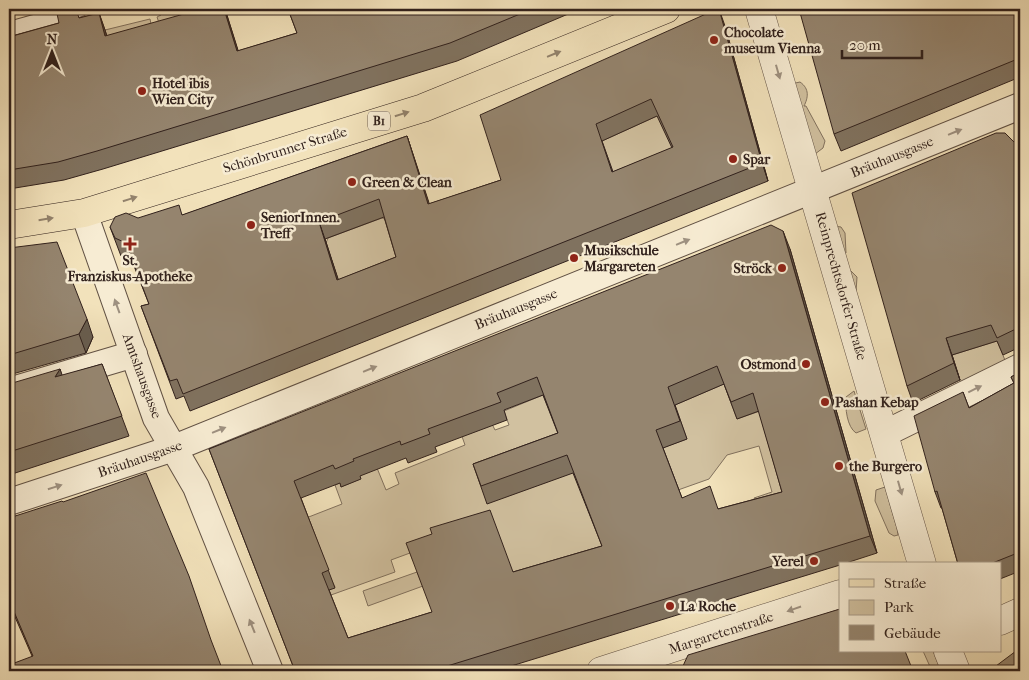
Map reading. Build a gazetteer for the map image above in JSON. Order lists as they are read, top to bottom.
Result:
{
  "streets": {
    "main road": ["B1", "Schönbrunner Straße"],
    "street": [
      "Bräuhausgasse",
      "Reinprechtsdorfer Straße",
      "Amtshausgasse",
      "Margaretenstraße"
    ]
  },
  "crossings": [
    ["Schönbrunner Straße", "Amtshausgasse"],
    ["Bräuhausgasse", "Reinprechtsdorfer Straße"],
    ["Bräuhausgasse", "Amtshausgasse"]
  ],
  "one_way": [
    "Schönbrunner Straße",
    "Bräuhausgasse",
    "Reinprechtsdorfer Straße",
    "Amtshausgasse",
    "Margaretenstraße"
  ],
  "places": {
    "other": [
      "Chocolate museum Vienna",
      "Hotel ibis Wien City",
      "Spar",
      "Green & Clean",
      "SeniorInnen. Treff",
      "Musikschule Margareten",
      "Ströck",
      "Ostmond",
      "Pashan Kebap",
      "the Burgero",
      "Yerel",
      "La Roche"
    ],
    "health": ["St. Franziskus-Apotheke"]
  },
  "legend": ["Straße", "Park", "Gebäude"],
  "scale_bar": "20 m",
  "north": "top"
}
